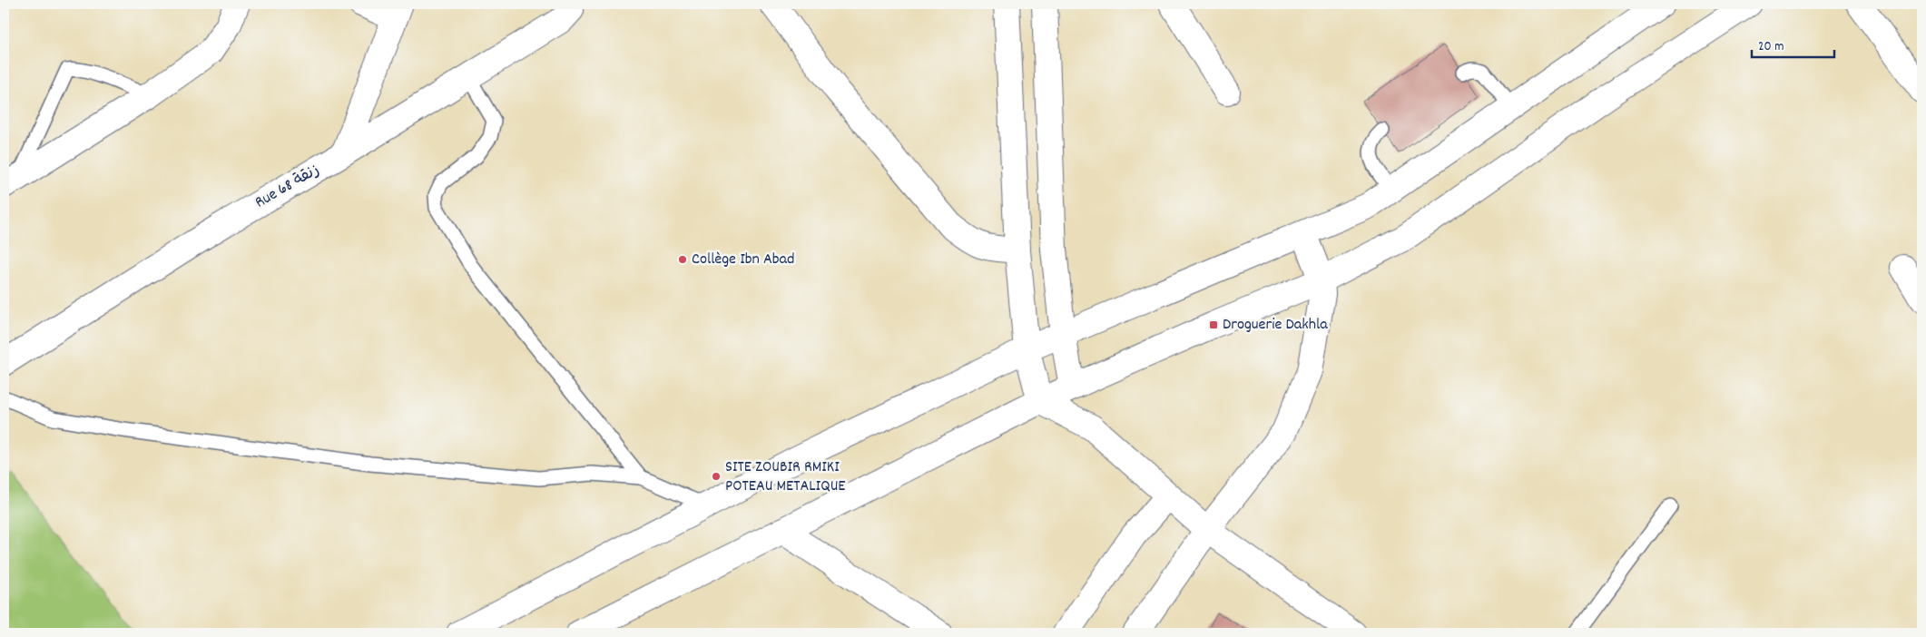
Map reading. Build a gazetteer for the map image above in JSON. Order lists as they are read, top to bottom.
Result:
{
  "streets": {
    "street": ["Rue 68 زنقة"]
  },
  "places": {
    "other": ["Collège Ibn Abad", "SITE ZOUBIR RMIKI POTEAU METALIQUE"],
    "transit": ["Droguerie Dakhla"]
  },
  "scale_bar": "20 m"
}
